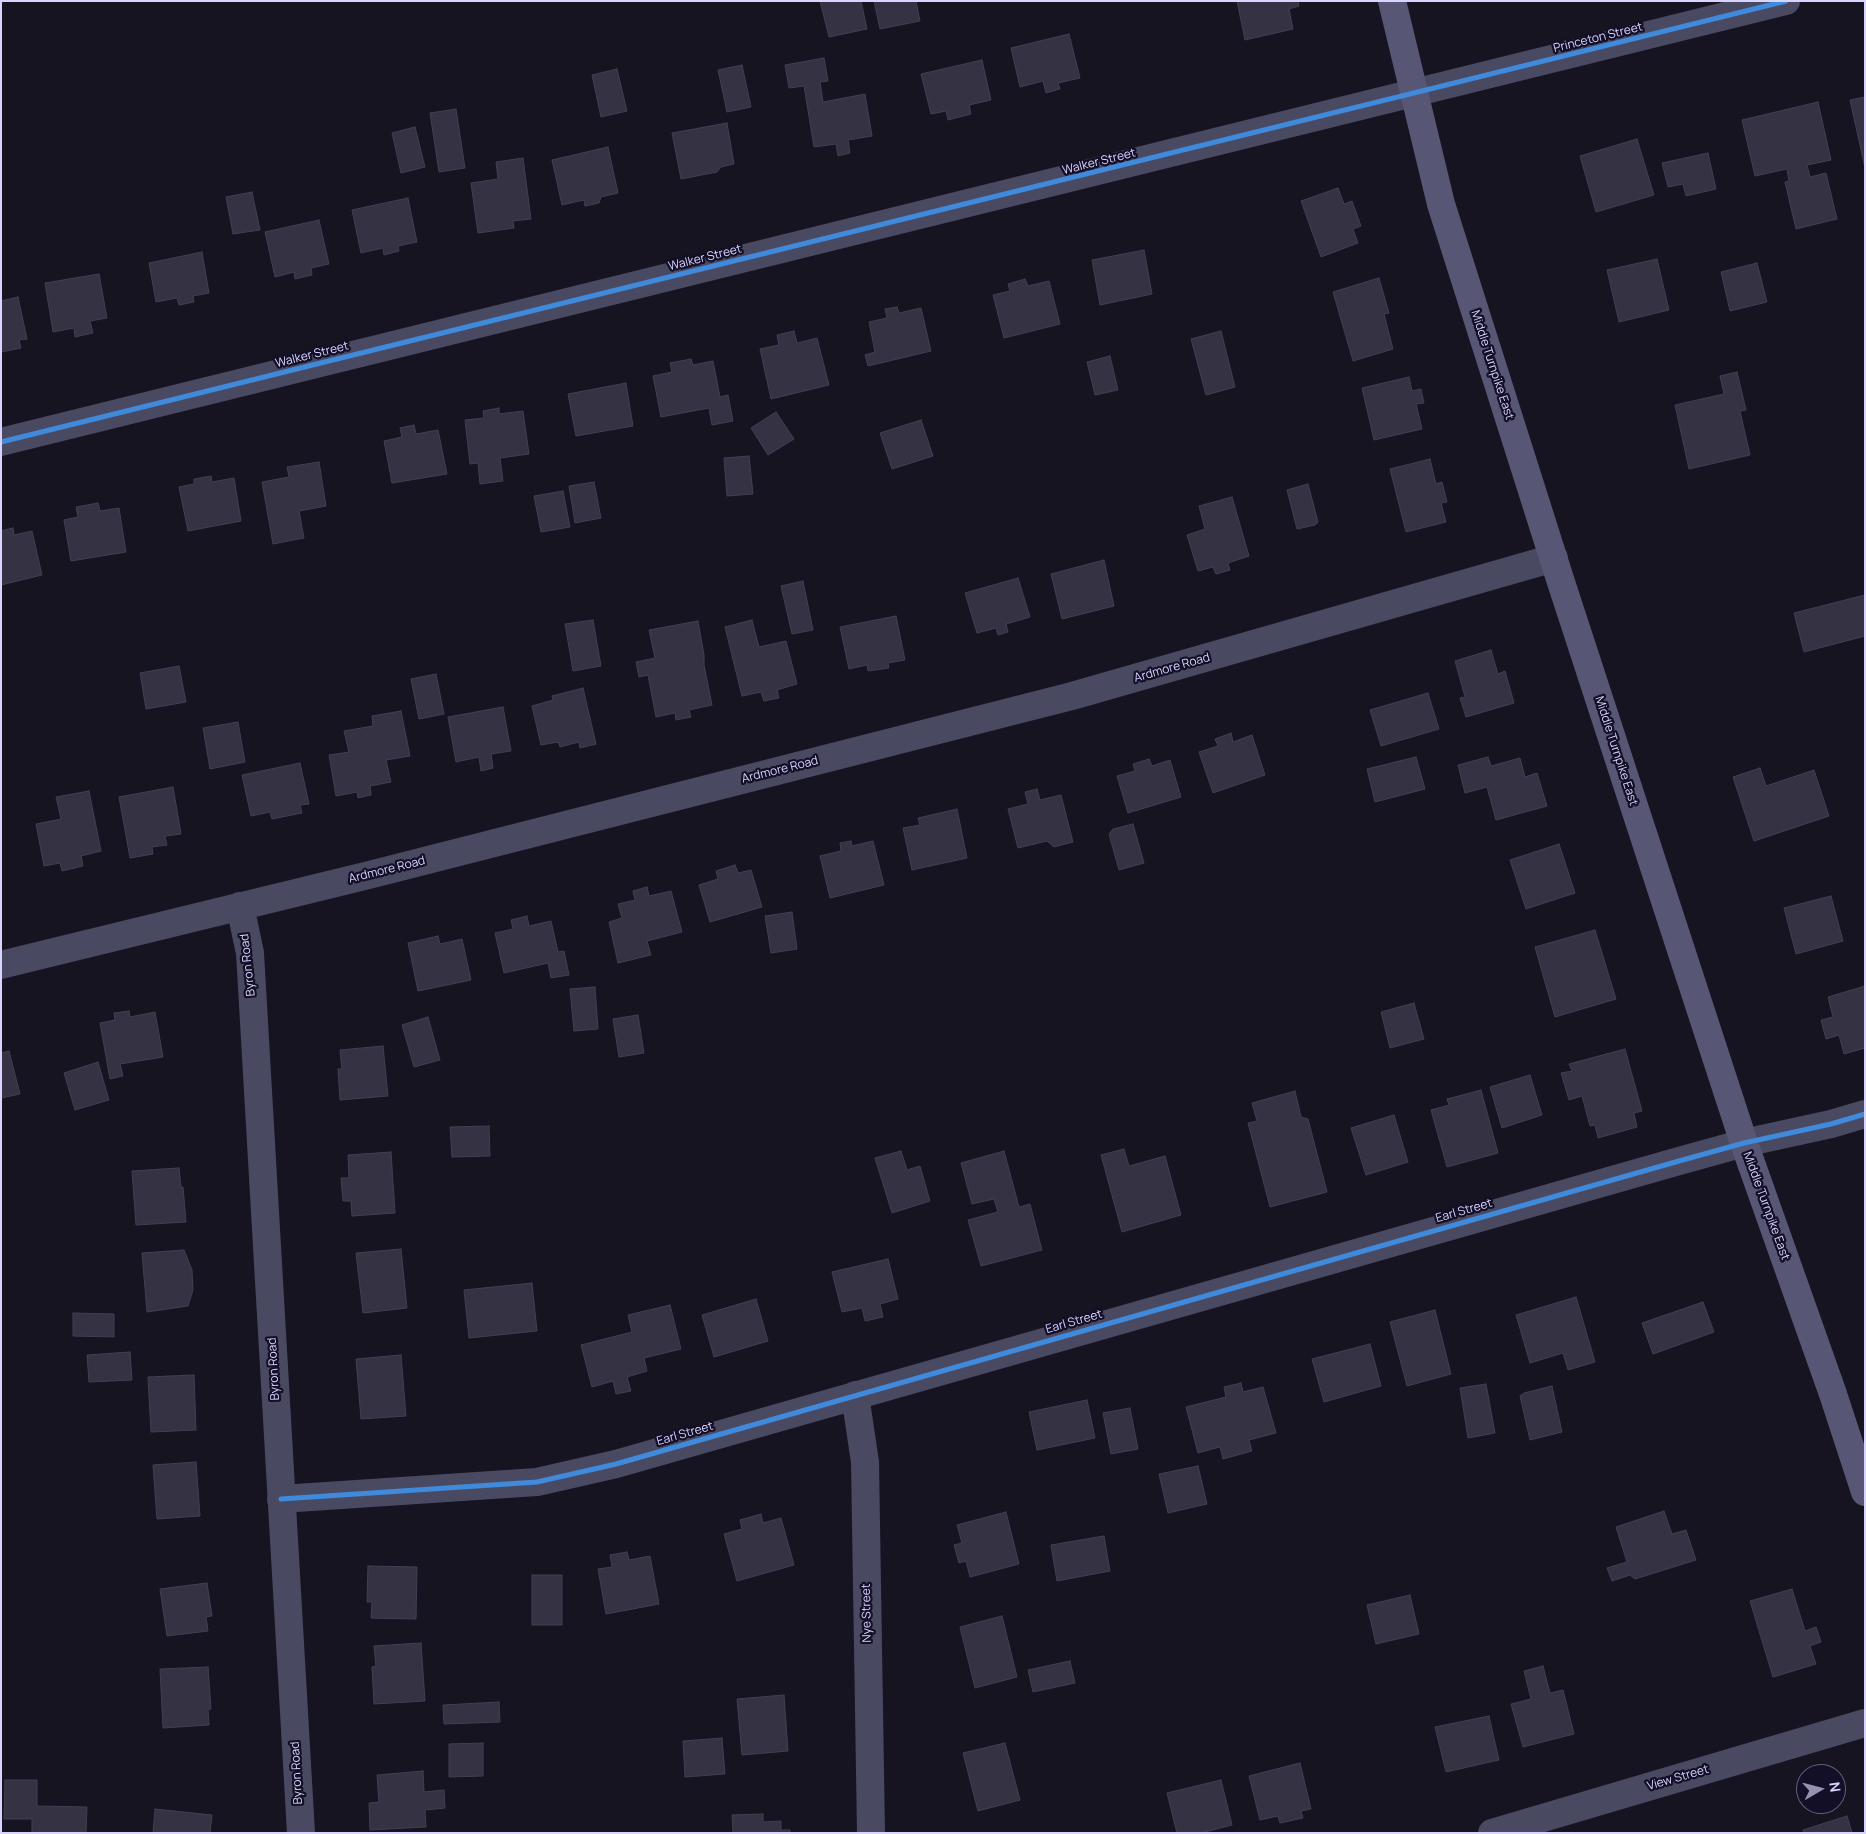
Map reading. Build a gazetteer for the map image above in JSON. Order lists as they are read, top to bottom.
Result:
{
  "streets": {
    "main road": ["Middle Turnpike East"],
    "street": [
      "Princeton Street",
      "Walker Street",
      "Ardmore Road",
      "Byron Road",
      "Earl Street",
      "Nye Street",
      "View Street"
    ]
  },
  "crossings": [
    ["Princeton Street", "Walker Street"],
    ["Princeton Street", "Middle Turnpike East"],
    ["Walker Street", "Middle Turnpike East"],
    ["Middle Turnpike East", "Ardmore Road"],
    ["Middle Turnpike East", "Earl Street"],
    ["Ardmore Road", "Byron Road"],
    ["Byron Road", "Earl Street"],
    ["Earl Street", "Nye Street"]
  ],
  "north": "right"
}
